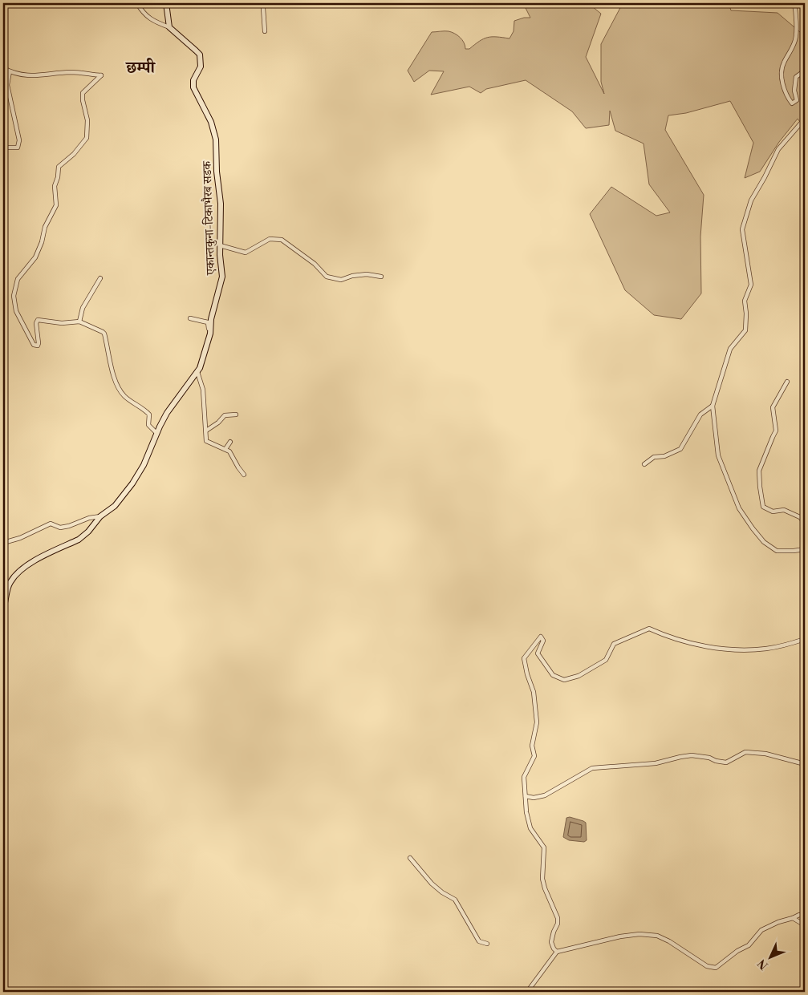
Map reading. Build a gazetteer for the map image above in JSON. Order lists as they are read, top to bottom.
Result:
{
  "streets": {
    "main road": ["एकान्तकुना-टिकाभैरब सडक"]
  },
  "districts": ["छम्पी"],
  "north": "bottom left"
}
